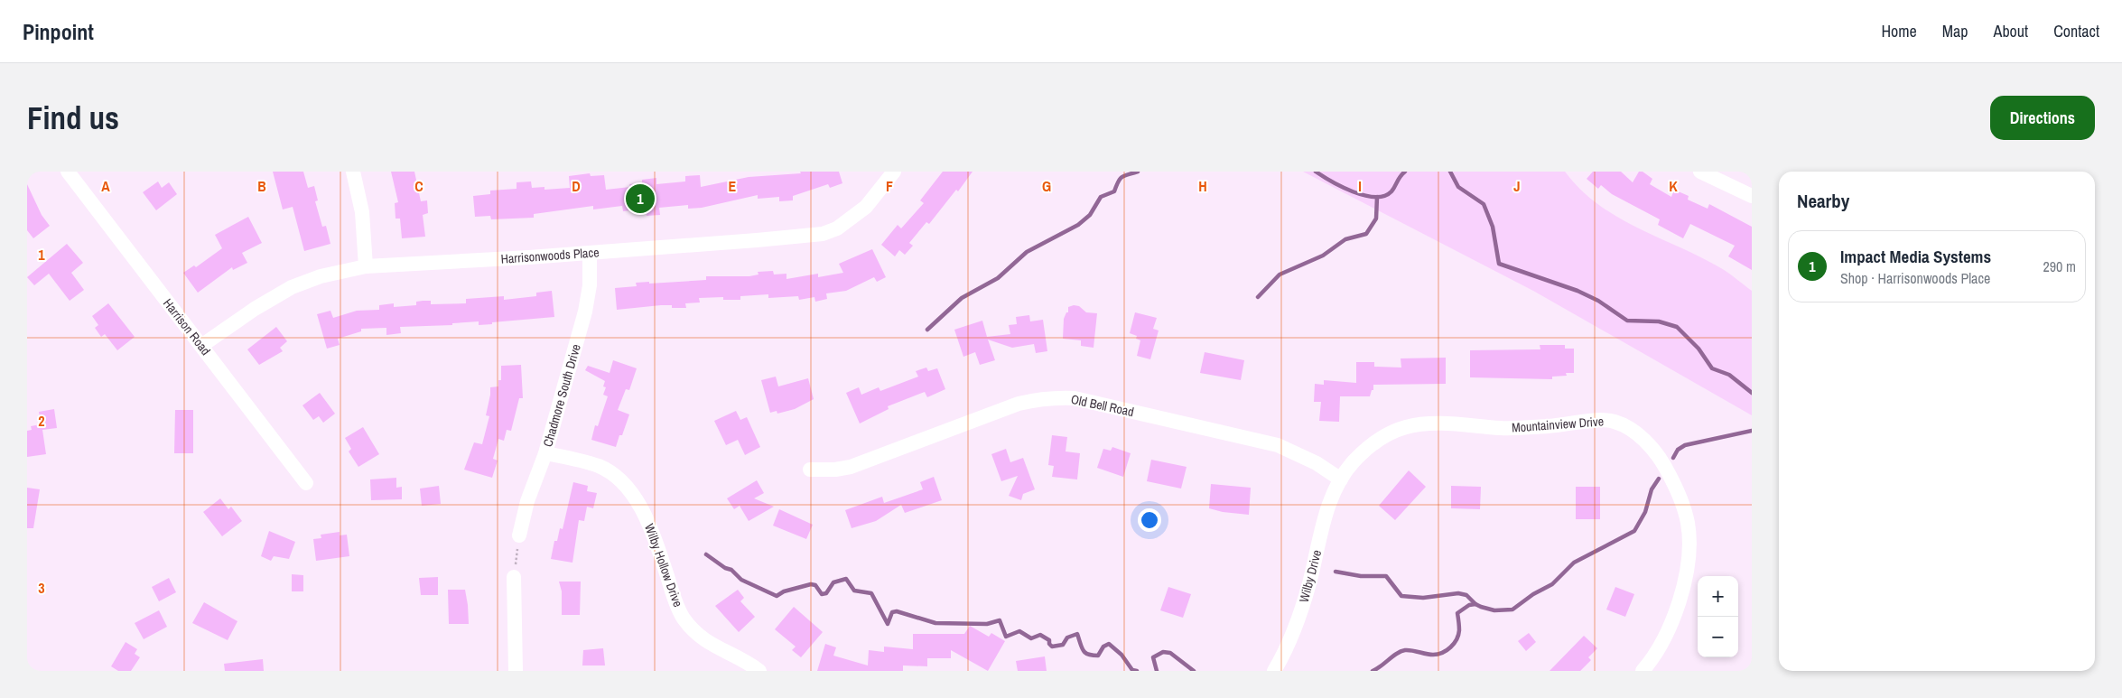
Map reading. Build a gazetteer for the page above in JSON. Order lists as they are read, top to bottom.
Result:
{
  "streets": {
    "street": [
      "Harrisonwoods Place",
      "Harrison Road",
      "Chadmore South Drive",
      "Old Bell Road",
      "Mountainview Drive",
      "Wilby Hollow Drive",
      "Wilby Drive"
    ]
  },
  "crossings": [
    ["Harrisonwoods Place", "Harrison Road"],
    ["Harrisonwoods Place", "Chadmore South Drive"],
    ["Chadmore South Drive", "Wilby Hollow Drive"],
    ["Old Bell Road", "Mountainview Drive"],
    ["Old Bell Road", "Wilby Drive"],
    ["Mountainview Drive", "Wilby Drive"]
  ],
  "page": {
    "header": "Pinpoint",
    "nav": [
      "Home",
      "Map",
      "About",
      "Contact"
    ],
    "buttons": "Directions",
    "title": "Find us",
    "heading": "Nearby",
    "pins": "1",
    "list": [
      {
        "mark": "1",
        "name": "Impact Media Systems",
        "note": "Shop · Harrisonwoods Place",
        "value": "290 m"
      }
    ],
    "map_buttons": ["+", "−"]
  },
  "grid": {
    "columns": [
      "A",
      "B",
      "C",
      "D",
      "E",
      "F",
      "G",
      "H",
      "I",
      "J",
      "K"
    ],
    "rows": ["1", "2", "3"]
  }
}
